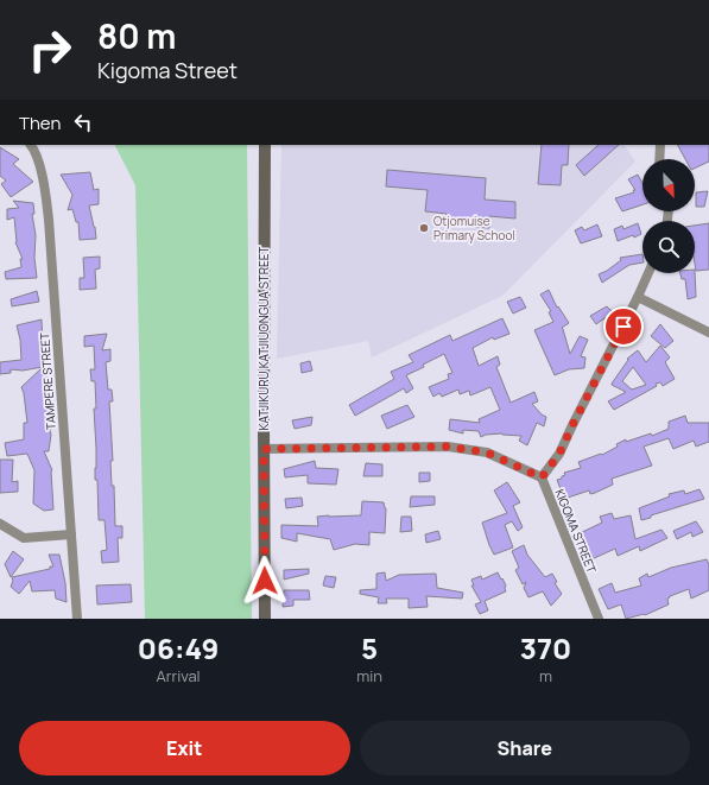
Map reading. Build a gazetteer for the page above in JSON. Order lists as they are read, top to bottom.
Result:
{
  "streets": {
    "street": ["KATJIKURU KATJIUONGUA STREET", "TAMPERE STREET", "KIGOMA STREET"]
  },
  "places": ["Otjomuise Primary School"],
  "north": "bottom right",
  "page": {
    "turn": ["80 m", "Kigoma Street"],
    "then": "Then",
    "eta": [
      "06:49",
      "Arrival",
      "5",
      "min",
      "370",
      "m"
    ],
    "buttons": ["Exit", "Share"]
  }
}
